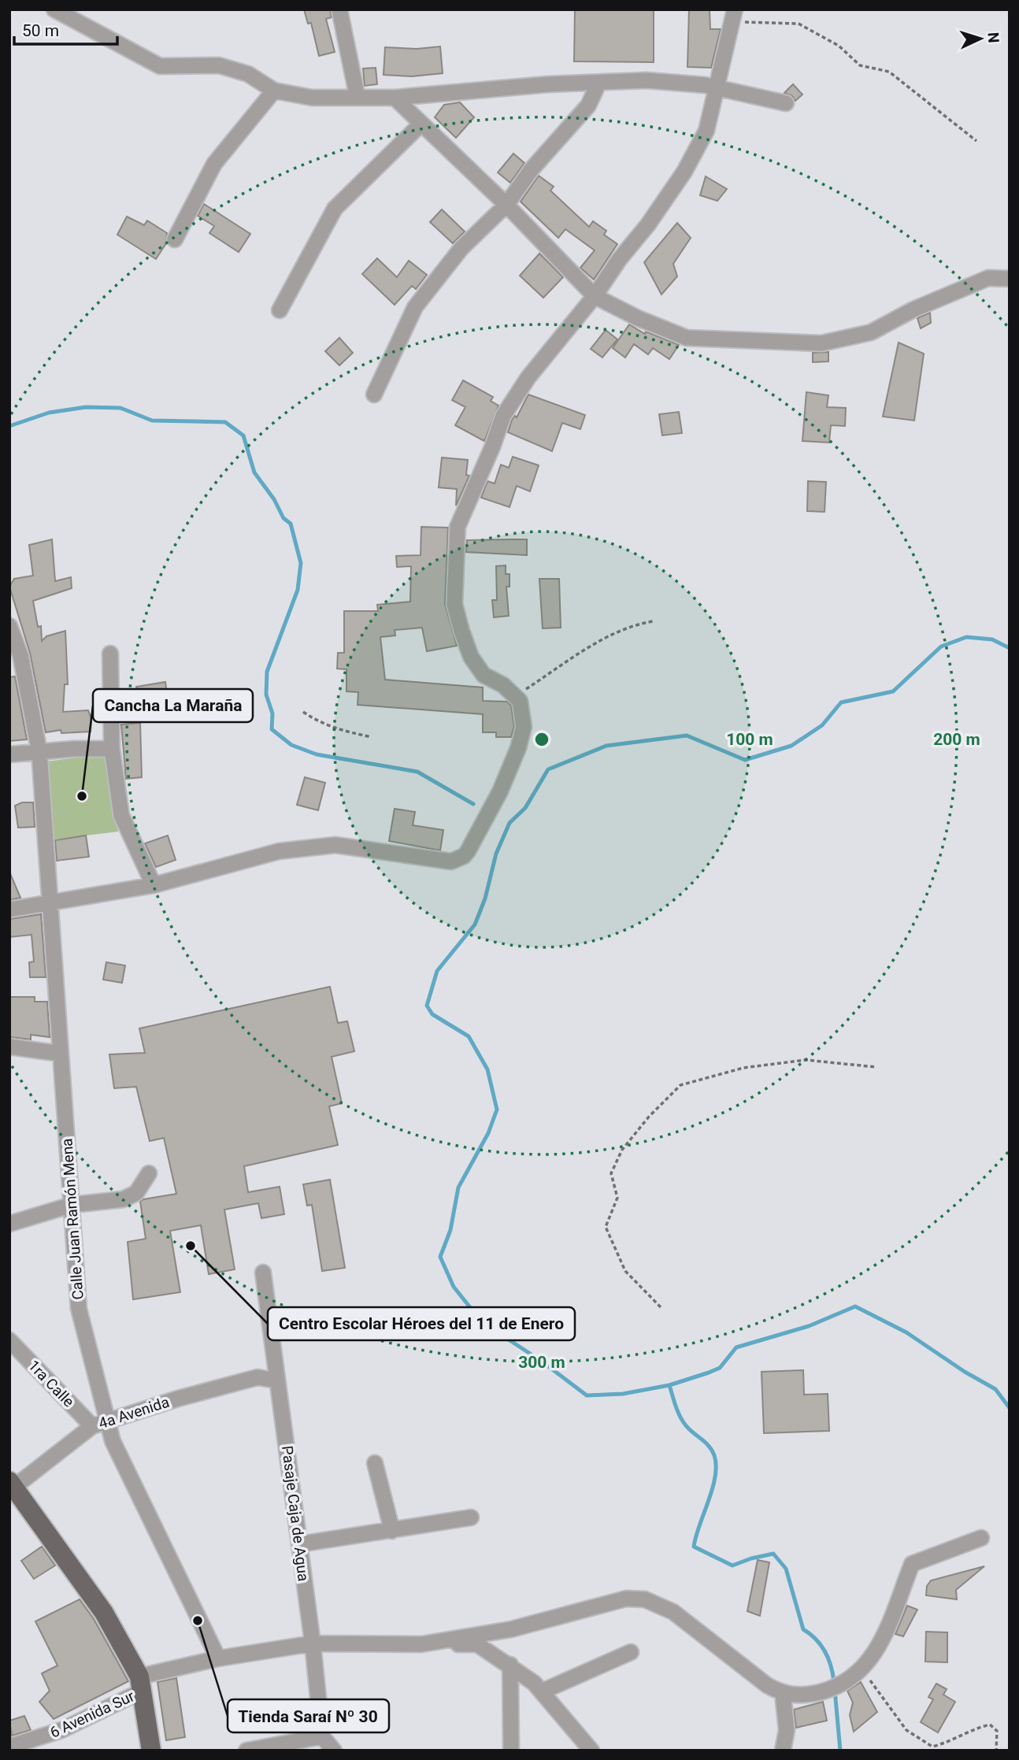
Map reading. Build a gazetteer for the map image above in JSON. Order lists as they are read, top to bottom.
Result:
{
  "streets": {
    "street": [
      "Calle Juan Ramón Mena",
      "1ra Calle",
      "4a Avenida",
      "Pasaje Caja de Agua",
      "6 Avenida Sur"
    ]
  },
  "crossings": [
    ["Calle Juan Ramón Mena", "4a Avenida"],
    ["Calle Juan Ramón Mena", "6 Avenida Sur"],
    ["1ra Calle", "4a Avenida"],
    ["4a Avenida", "Pasaje Caja de Agua"],
    ["Pasaje Caja de Agua", "6 Avenida Sur"]
  ],
  "places": ["Cancha La Maraña", "Centro Escolar Héroes del 11 de Enero", "Tienda Saraí Nº 30"],
  "scale_bar": "50 m",
  "north": "right",
  "rings": ["100 m", "200 m", "300 m"]
}
